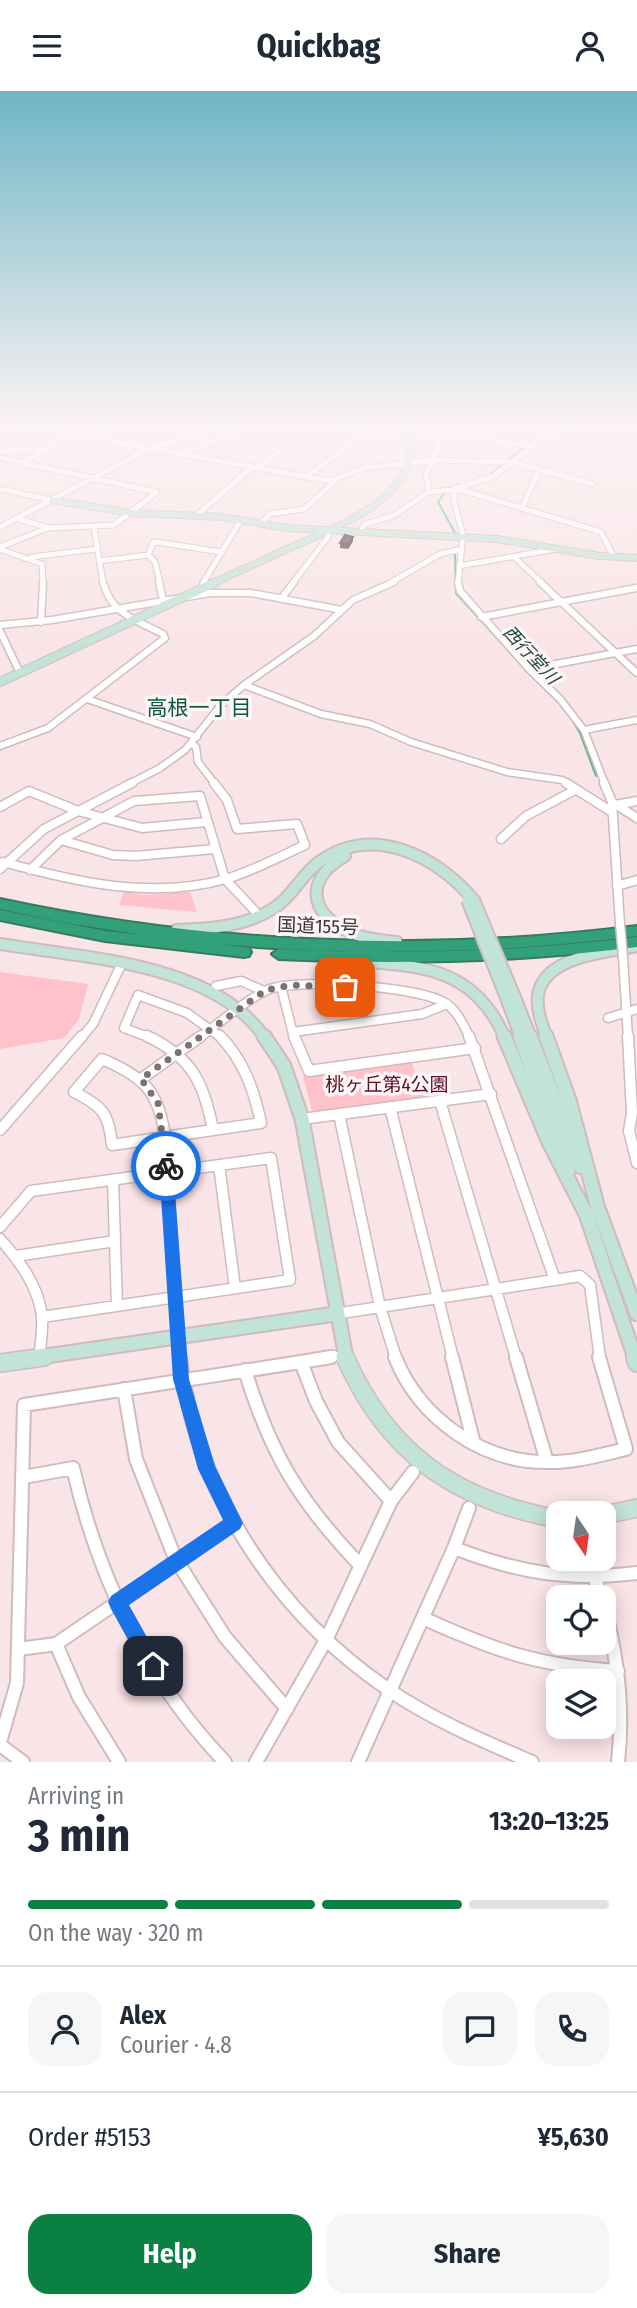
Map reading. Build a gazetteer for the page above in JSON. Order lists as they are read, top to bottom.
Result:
{
  "streets": {
    "highway": ["国道155号"]
  },
  "districts": ["高根一丁目"],
  "water": ["西行堂川"],
  "parks": ["桃ヶ丘第4公園"],
  "north": "bottom",
  "page": {
    "header": "Quickbag",
    "heading": ["3 min", "Arriving in", "13:20–13:25"],
    "panel": [
      "Alex",
      "Courier · 4.8",
      "Order #5153",
      "¥5,630"
    ],
    "bar": "On the way · 320 m",
    "buttons": ["Help", "Share"]
  }
}
